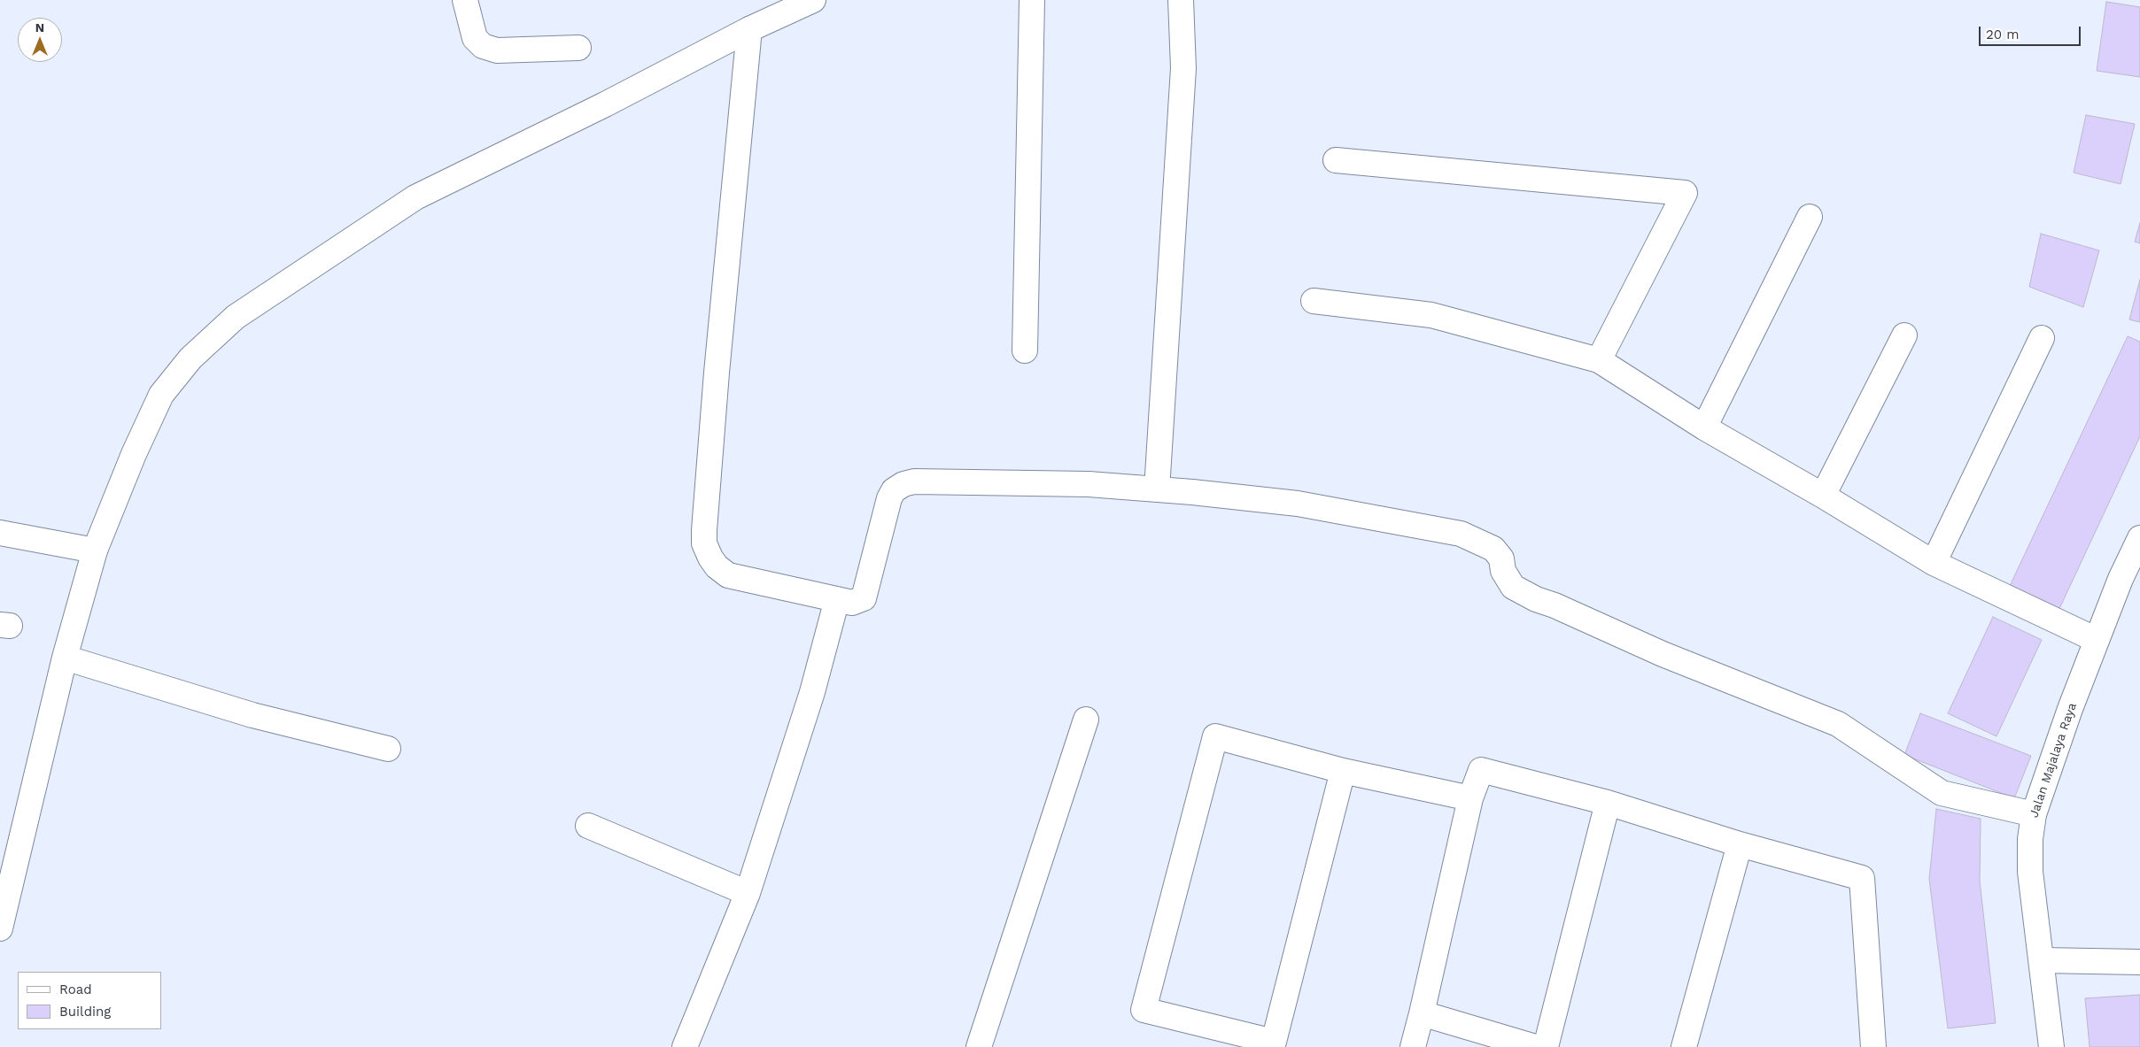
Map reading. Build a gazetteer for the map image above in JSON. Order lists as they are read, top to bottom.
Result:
{
  "streets": {
    "street": ["Jalan Majalaya Raya"]
  },
  "legend": ["Road", "Building"],
  "scale_bar": "20 m",
  "north": "top"
}
